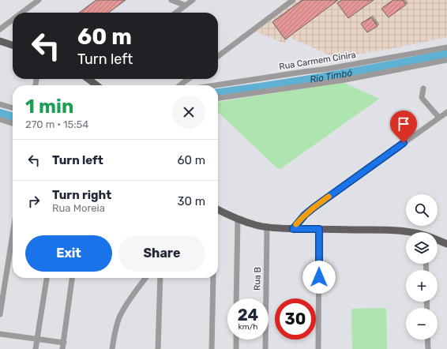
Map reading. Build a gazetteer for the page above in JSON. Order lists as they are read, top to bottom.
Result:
{
  "streets": {
    "street": ["Rua Carmem Cinira", "Rua B"]
  },
  "water": ["Rio Timbó"],
  "page": {
    "turn": ["60 m", "Turn left"],
    "heading": ["1 min", "270 m · 15:54"],
    "list": [
      {
        "name": "Turn left",
        "value": "60 m"
      },
      {
        "name": "Turn right",
        "note": "Rua Moreia",
        "value": "30 m"
      }
    ],
    "map_buttons": ["+", "−"],
    "buttons": ["Exit", "Share"],
    "speed": "24 km/h",
    "limit": "30"
  }
}
